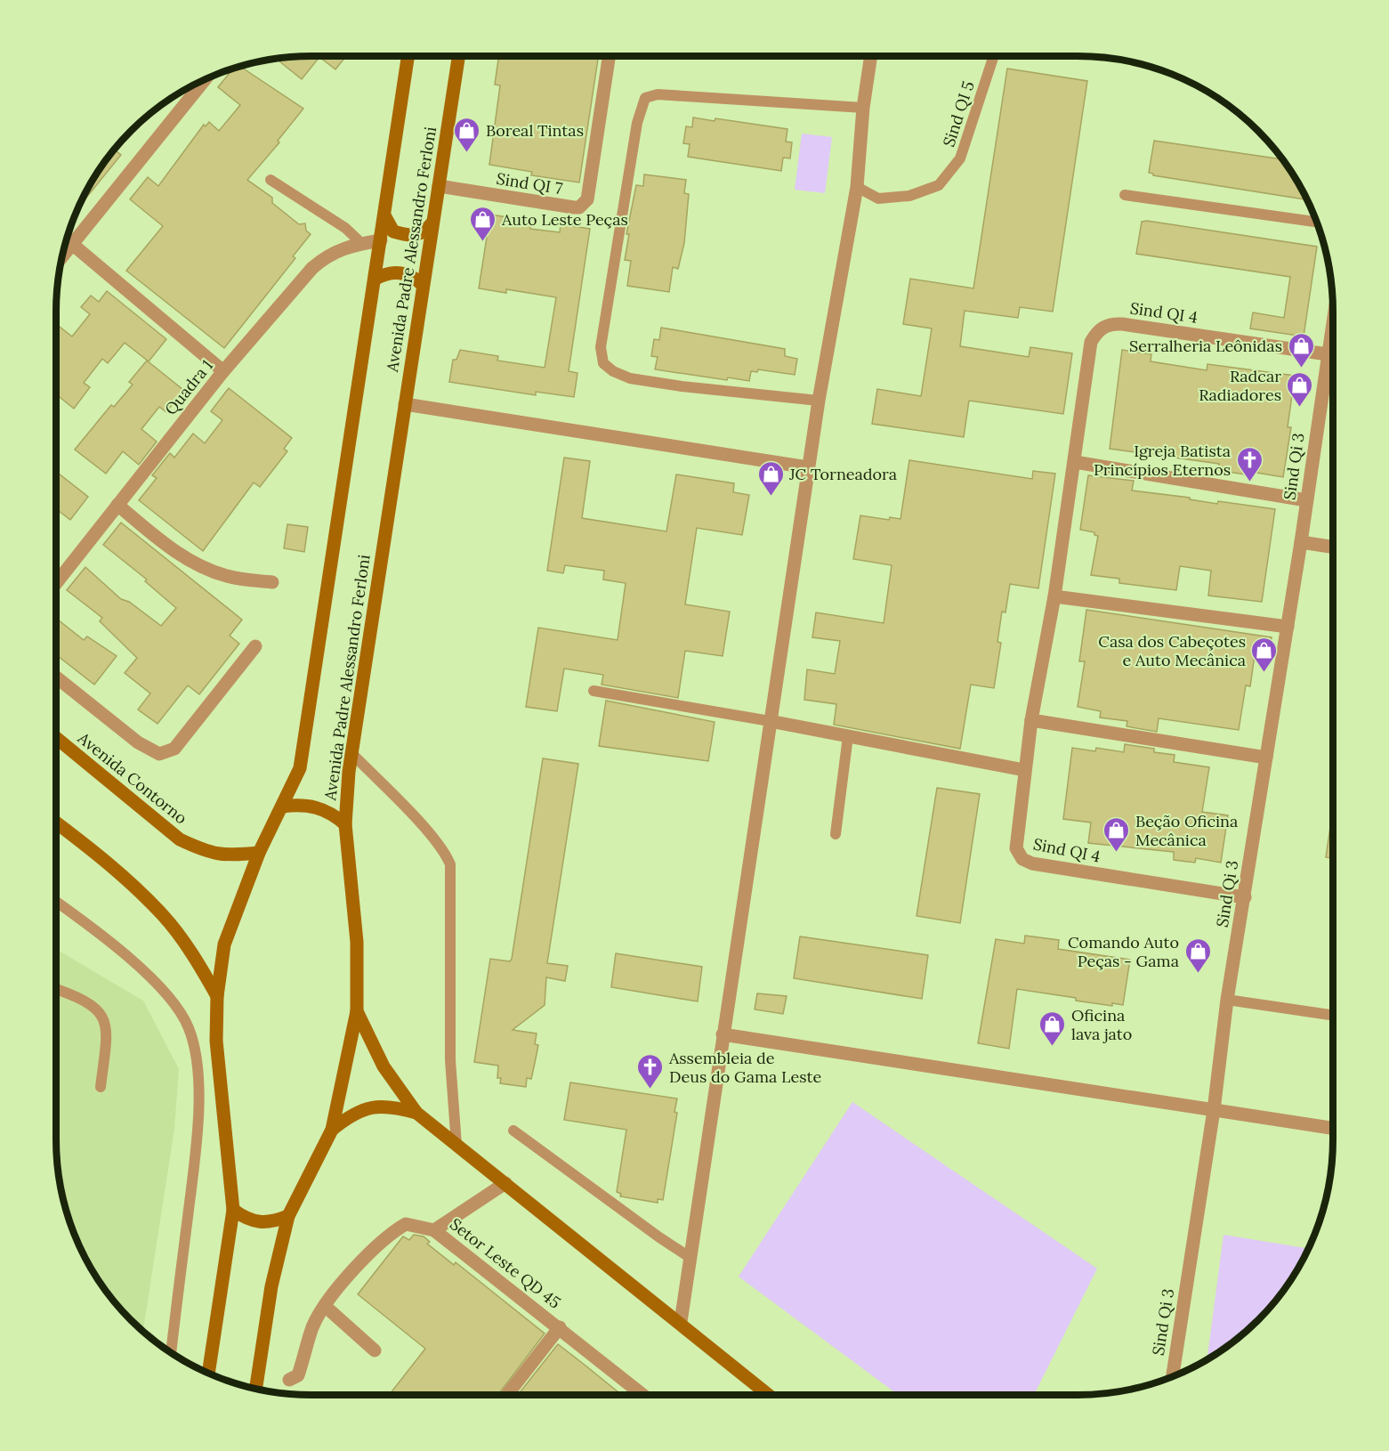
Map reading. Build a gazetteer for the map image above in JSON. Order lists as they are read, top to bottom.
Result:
{
  "streets": {
    "main road": ["Avenida Padre Alessandro Ferloni", "Avenida Contorno"],
    "street": [
      "Sind QI 7",
      "Sind QI 4",
      "Quadra 1",
      "Sind Qi 3",
      "Setor Leste QD 45"
    ],
    "lane": ["Sind QI 5"]
  },
  "crossings": [
    ["Sind QI 7", "Avenida Padre Alessandro Ferloni"],
    ["Avenida Padre Alessandro Ferloni", "Quadra 1"],
    ["Avenida Padre Alessandro Ferloni", "Avenida Contorno"],
    ["Sind QI 4", "Sind Qi 3"]
  ],
  "places": {
    "shop": [
      "Boreal Tintas",
      "Auto Leste Peças",
      "Serralheria Leônidas",
      "Radcar Radiadores",
      "JC Torneadora",
      "Casa dos Cabeçotes e Auto Mecânica",
      "Beção Oficina Mecânica",
      "Comando Auto Peças - Gama",
      "Oficina lava jato"
    ],
    "church": ["Igreja Batista Princípios Eternos", "Assembleia de Deus do Gama Leste"]
  }
}
